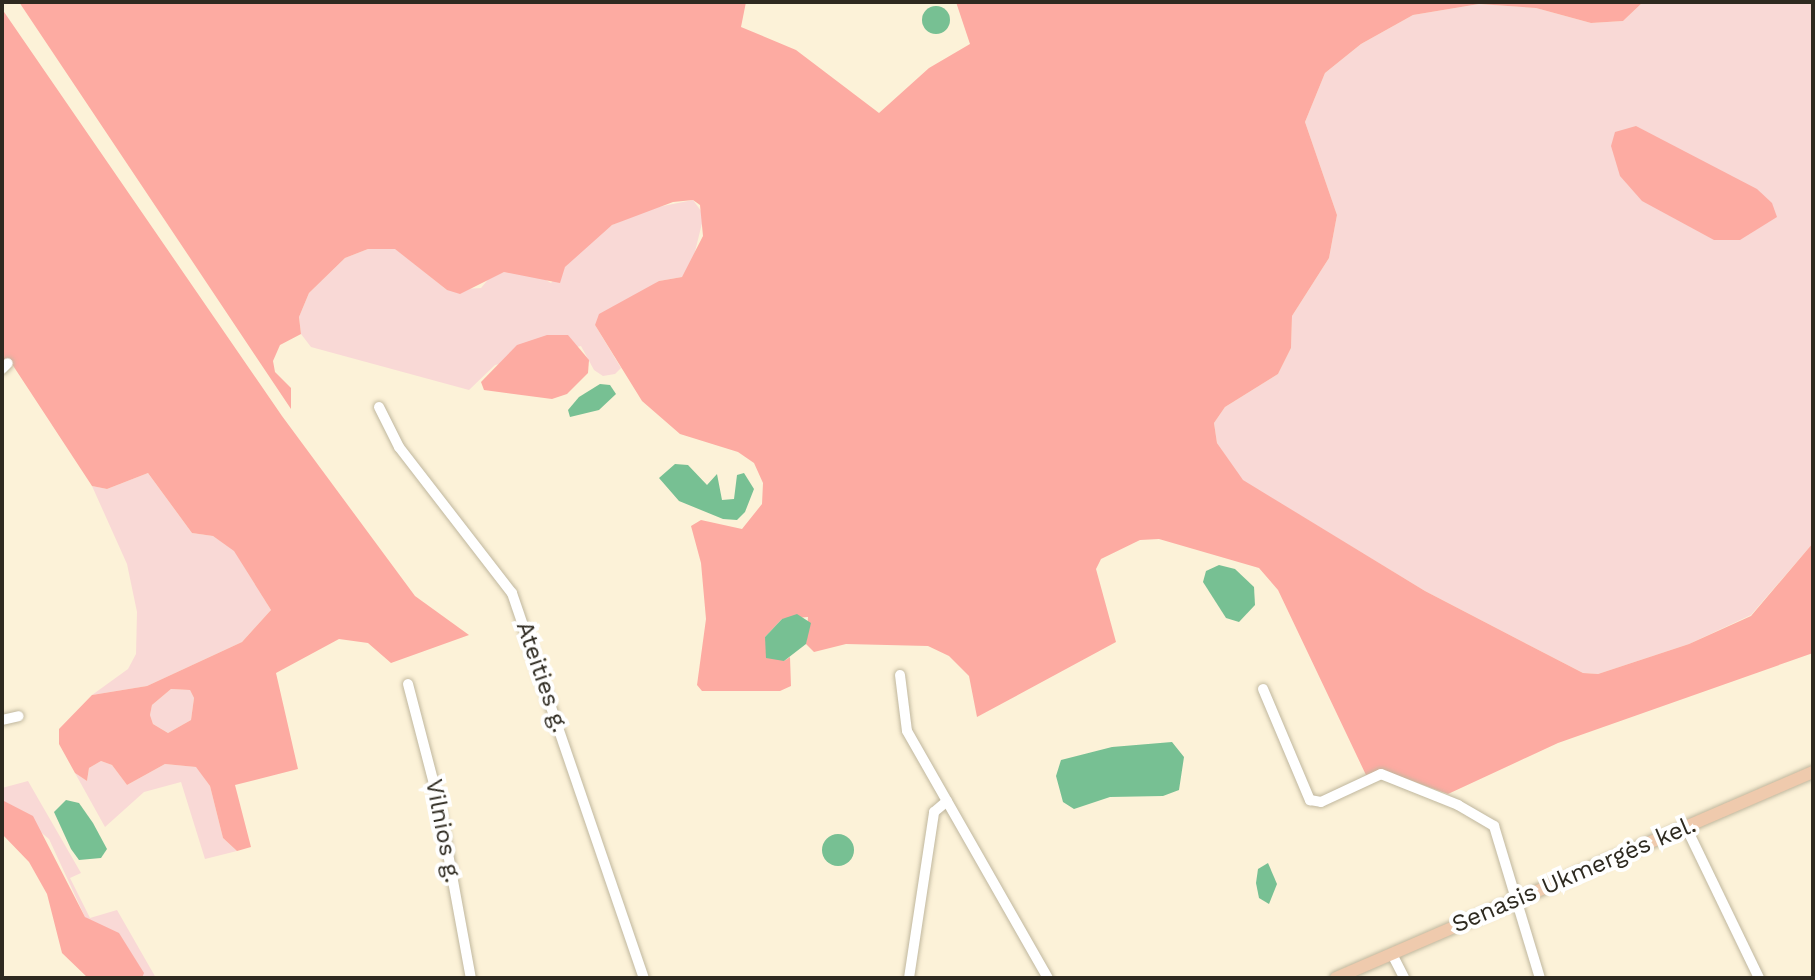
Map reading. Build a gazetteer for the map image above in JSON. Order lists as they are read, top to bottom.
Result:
{
  "streets": {
    "main road": ["Senasis Ukmergės kel."],
    "street": ["Ateities g.", "Vilnios g."]
  }
}
